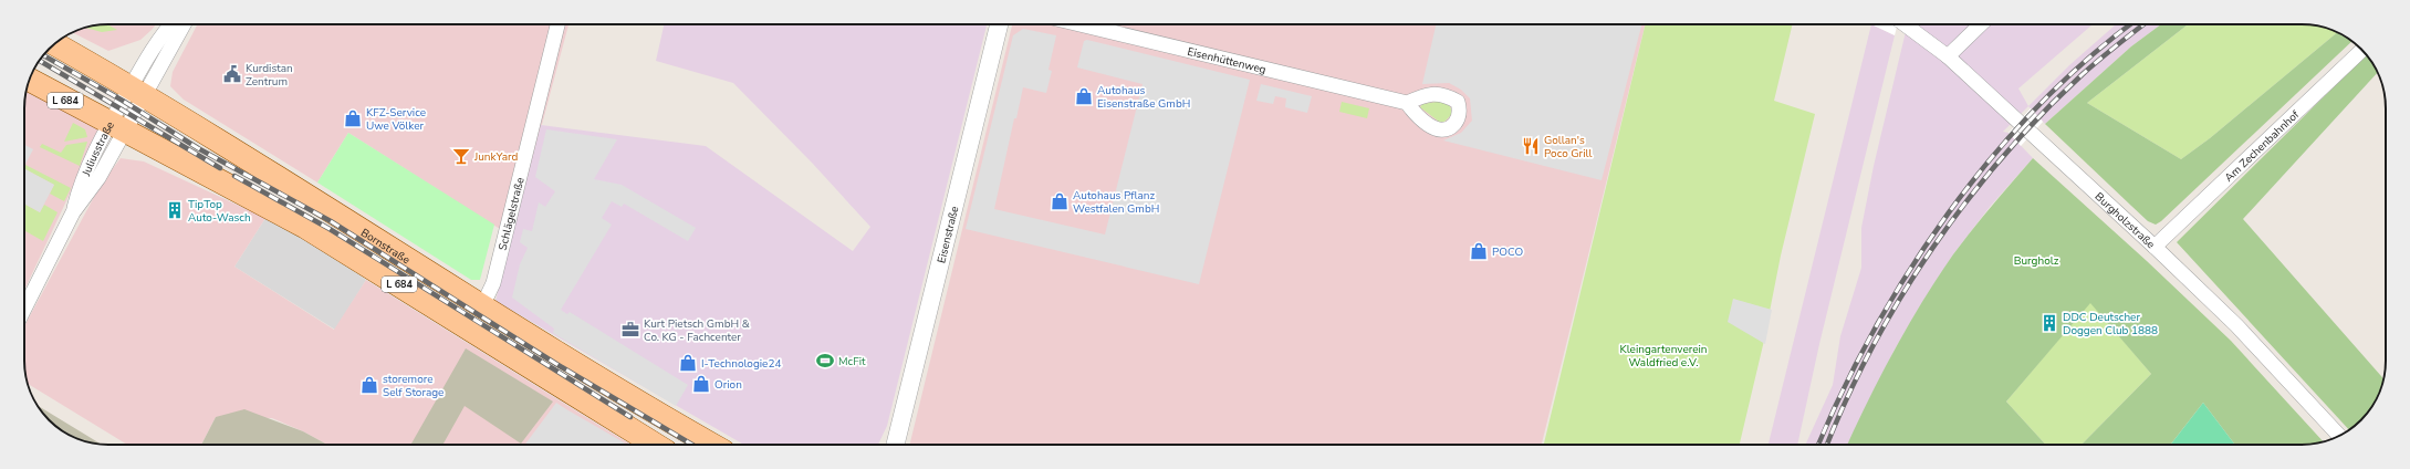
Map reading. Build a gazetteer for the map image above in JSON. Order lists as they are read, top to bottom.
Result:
{
  "streets": {
    "main road": ["L 684", "Bornstraße"],
    "street": [
      "Eisenhüttenweg",
      "Am Zechenbahnhof",
      "Juliusstraße",
      "Schlägelstraße",
      "Burgholzstraße",
      "Eisenstraße"
    ]
  },
  "crossings": [
    ["L 684", "Juliusstraße"],
    ["Am Zechenbahnhof", "Burgholzstraße"],
    ["Juliusstraße", "Bornstraße"],
    ["Schlägelstraße", "Bornstraße"]
  ],
  "parks": ["Burgholz", "Kleingartenverein Waldfried e.V."],
  "places": {
    "public building": ["Kurdistan Zentrum"],
    "shop": [
      "Autohaus Eisenstraße GmbH",
      "KFZ-Service Uwe Völker",
      "Autohaus Pflanz Westfalen GmbH",
      "POCO",
      "I-Technologie24",
      "Orion",
      "storemore Self Storage"
    ],
    "restaurant": ["Gollan's Poco Grill"],
    "bar": ["JunkYard"],
    "building": ["TipTop Auto-Wasch", "DDC Deutscher Doggen Club 1888"],
    "office": ["Kurt Pietsch GmbH & Co. KG - Fachcenter"],
    "sports": ["McFit"]
  }
}
